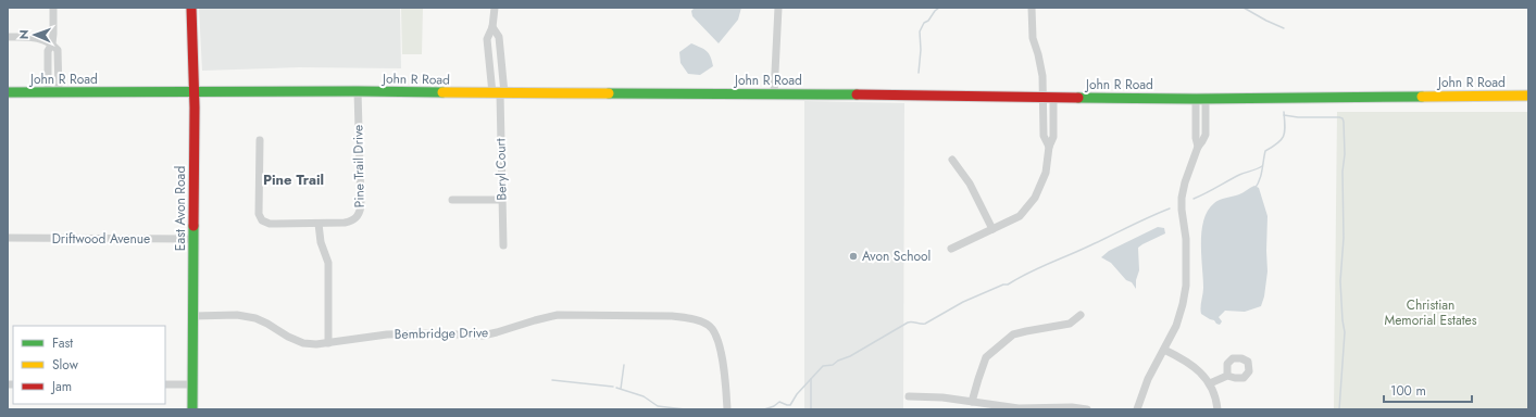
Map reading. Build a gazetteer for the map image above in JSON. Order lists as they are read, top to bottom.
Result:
{
  "streets": {
    "main road": ["John R Road", "East Avon Road"],
    "street": [
      "Pine Trail Drive",
      "Beryl Court",
      "Driftwood Avenue",
      "Bembridge Drive"
    ]
  },
  "crossings": [
    ["John R Road", "Pine Trail Drive"],
    ["John R Road", "Beryl Court"],
    ["John R Road", "East Avon Road"],
    ["East Avon Road", "Driftwood Avenue"],
    ["East Avon Road", "Bembridge Drive"]
  ],
  "districts": ["Pine Trail"],
  "parks": ["Christian Memorial Estates"],
  "places": ["Avon School"],
  "legend": ["Fast", "Slow", "Jam"],
  "scale_bar": "100 m",
  "north": "left"
}
